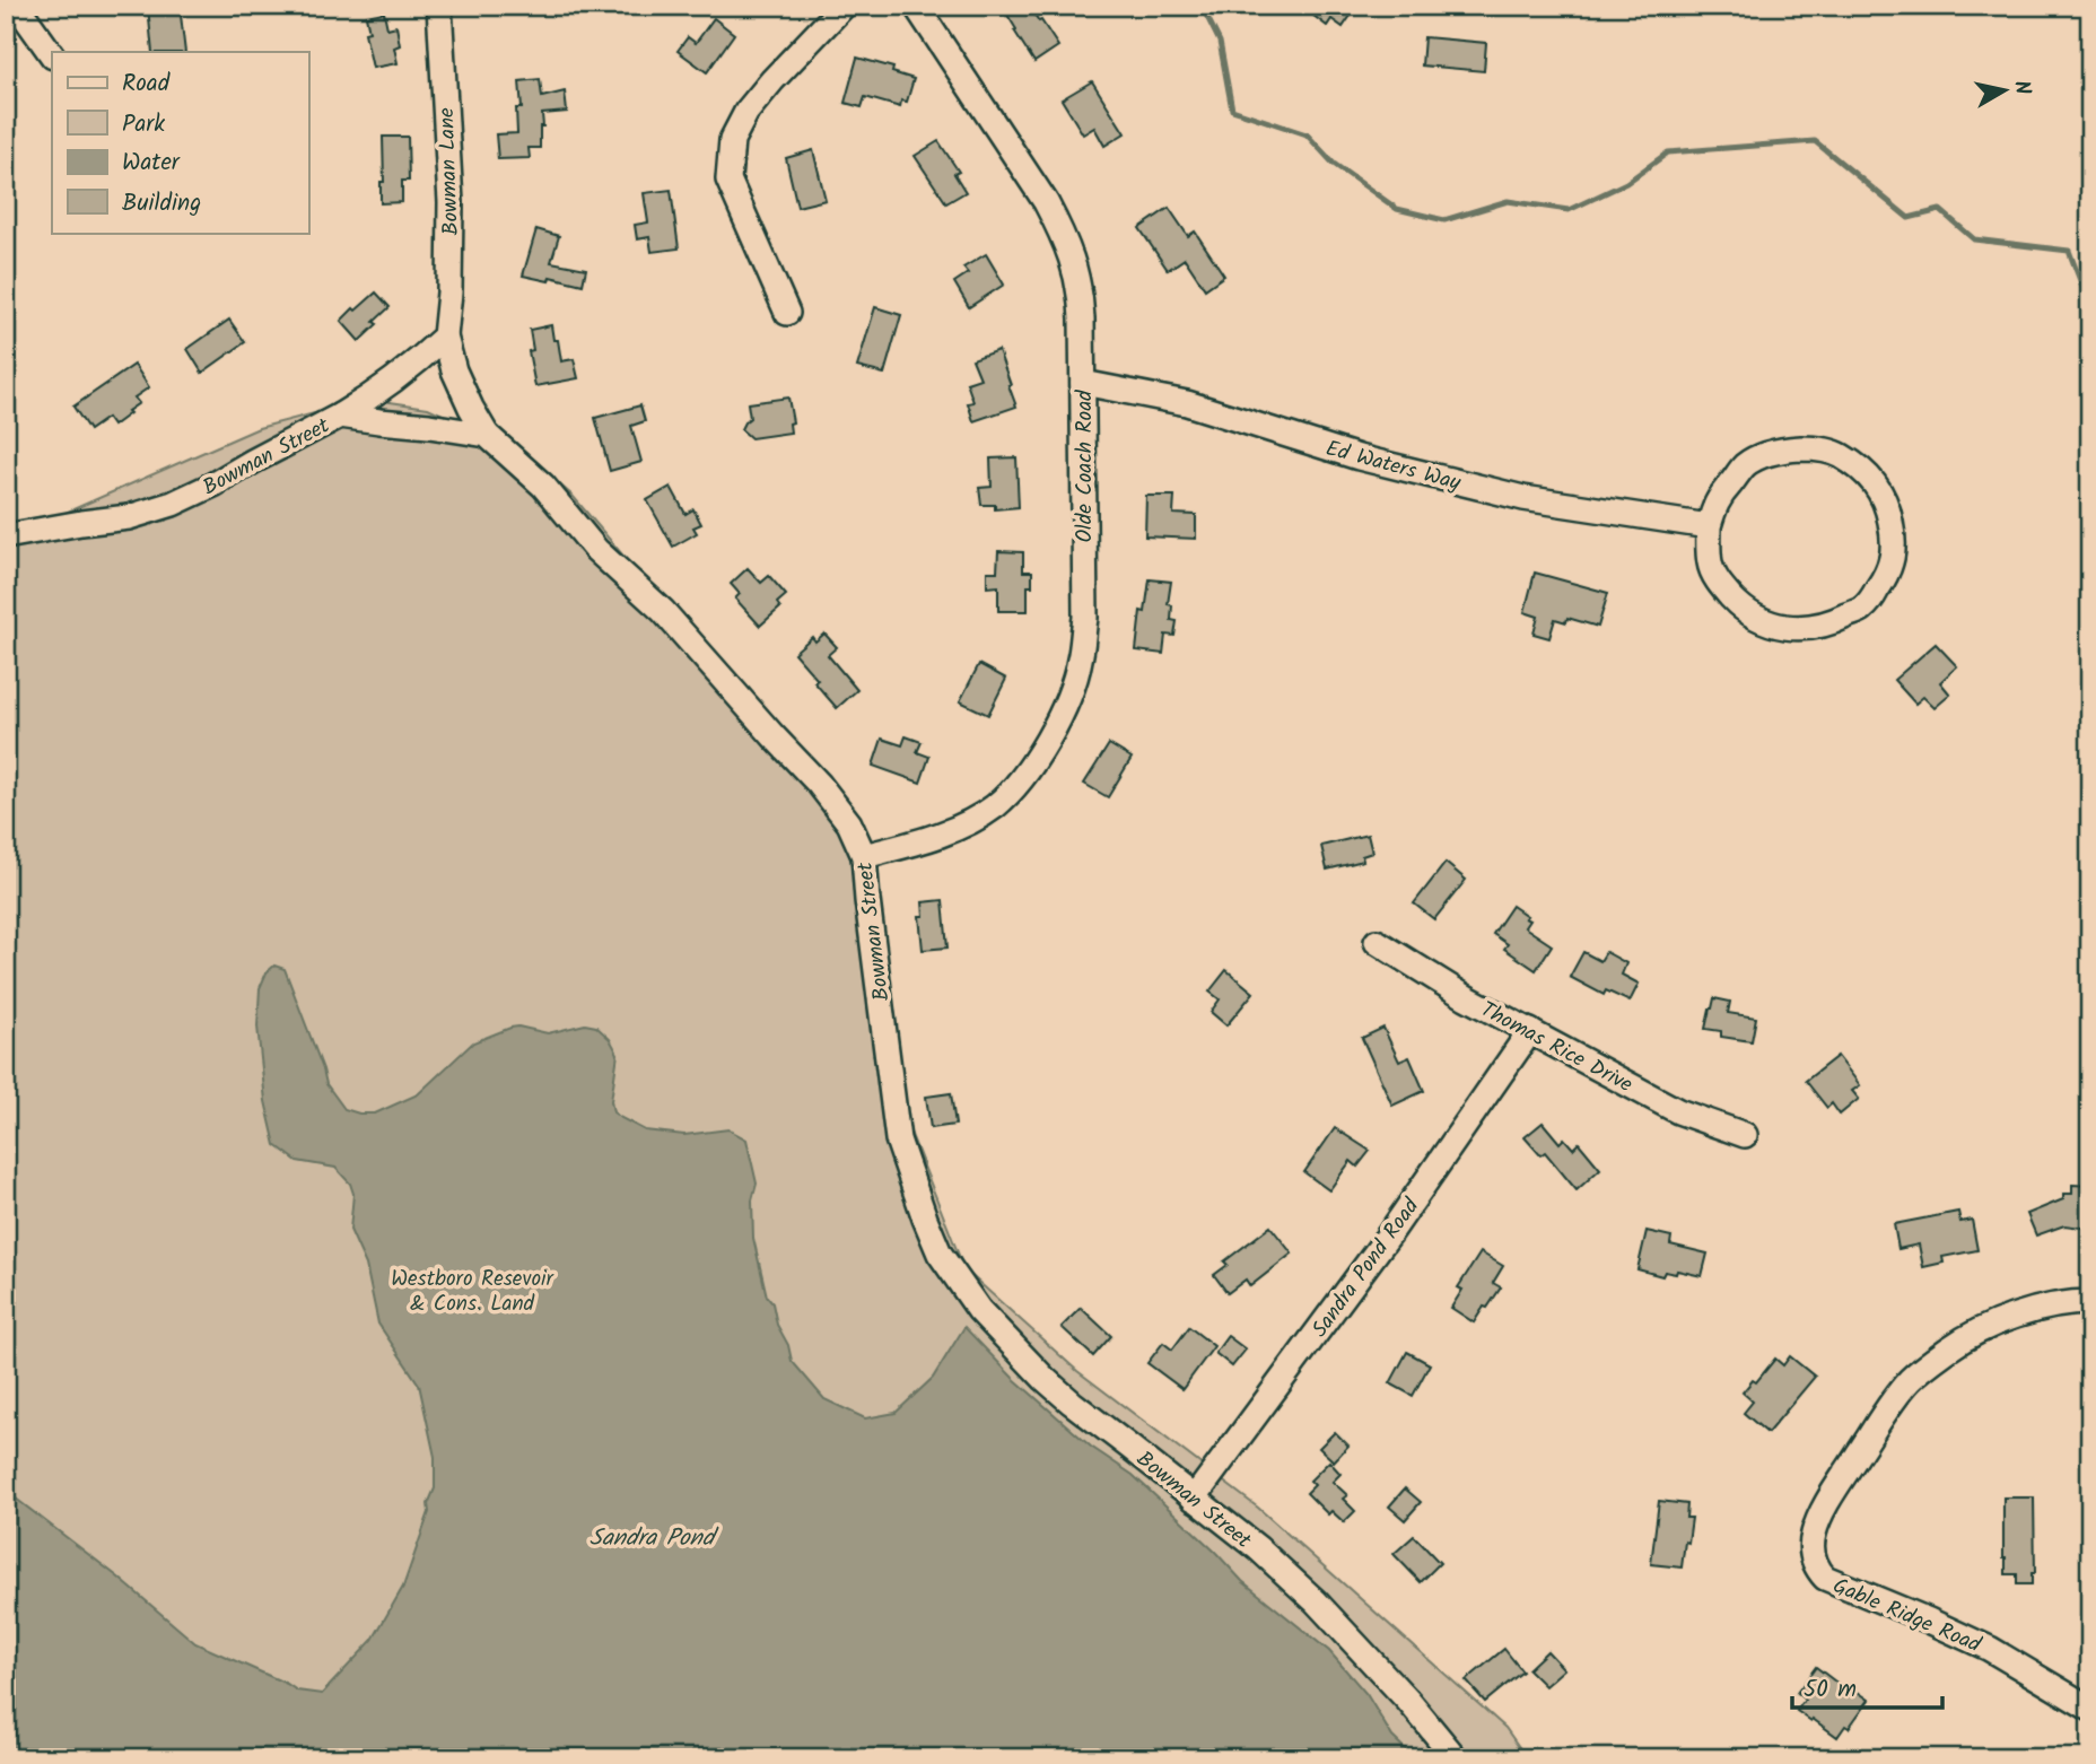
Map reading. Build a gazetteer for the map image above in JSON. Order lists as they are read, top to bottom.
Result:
{
  "streets": {
    "street": [
      "Bowman Lane",
      "Bowman Street",
      "Ed Waters Way",
      "Olde Coach Road",
      "Thomas Rice Drive",
      "Sandra Pond Road",
      "Gable Ridge Road"
    ]
  },
  "crossings": [
    ["Bowman Lane", "Bowman Street"],
    ["Bowman Street", "Olde Coach Road"],
    ["Bowman Street", "Sandra Pond Road"],
    ["Ed Waters Way", "Olde Coach Road"],
    ["Thomas Rice Drive", "Sandra Pond Road"]
  ],
  "water": ["Sandra Pond"],
  "parks": ["Westboro Resevoir & Cons. Land"],
  "legend": [
    "Road",
    "Park",
    "Water",
    "Building"
  ],
  "scale_bar": "50 m",
  "north": "right"
}
